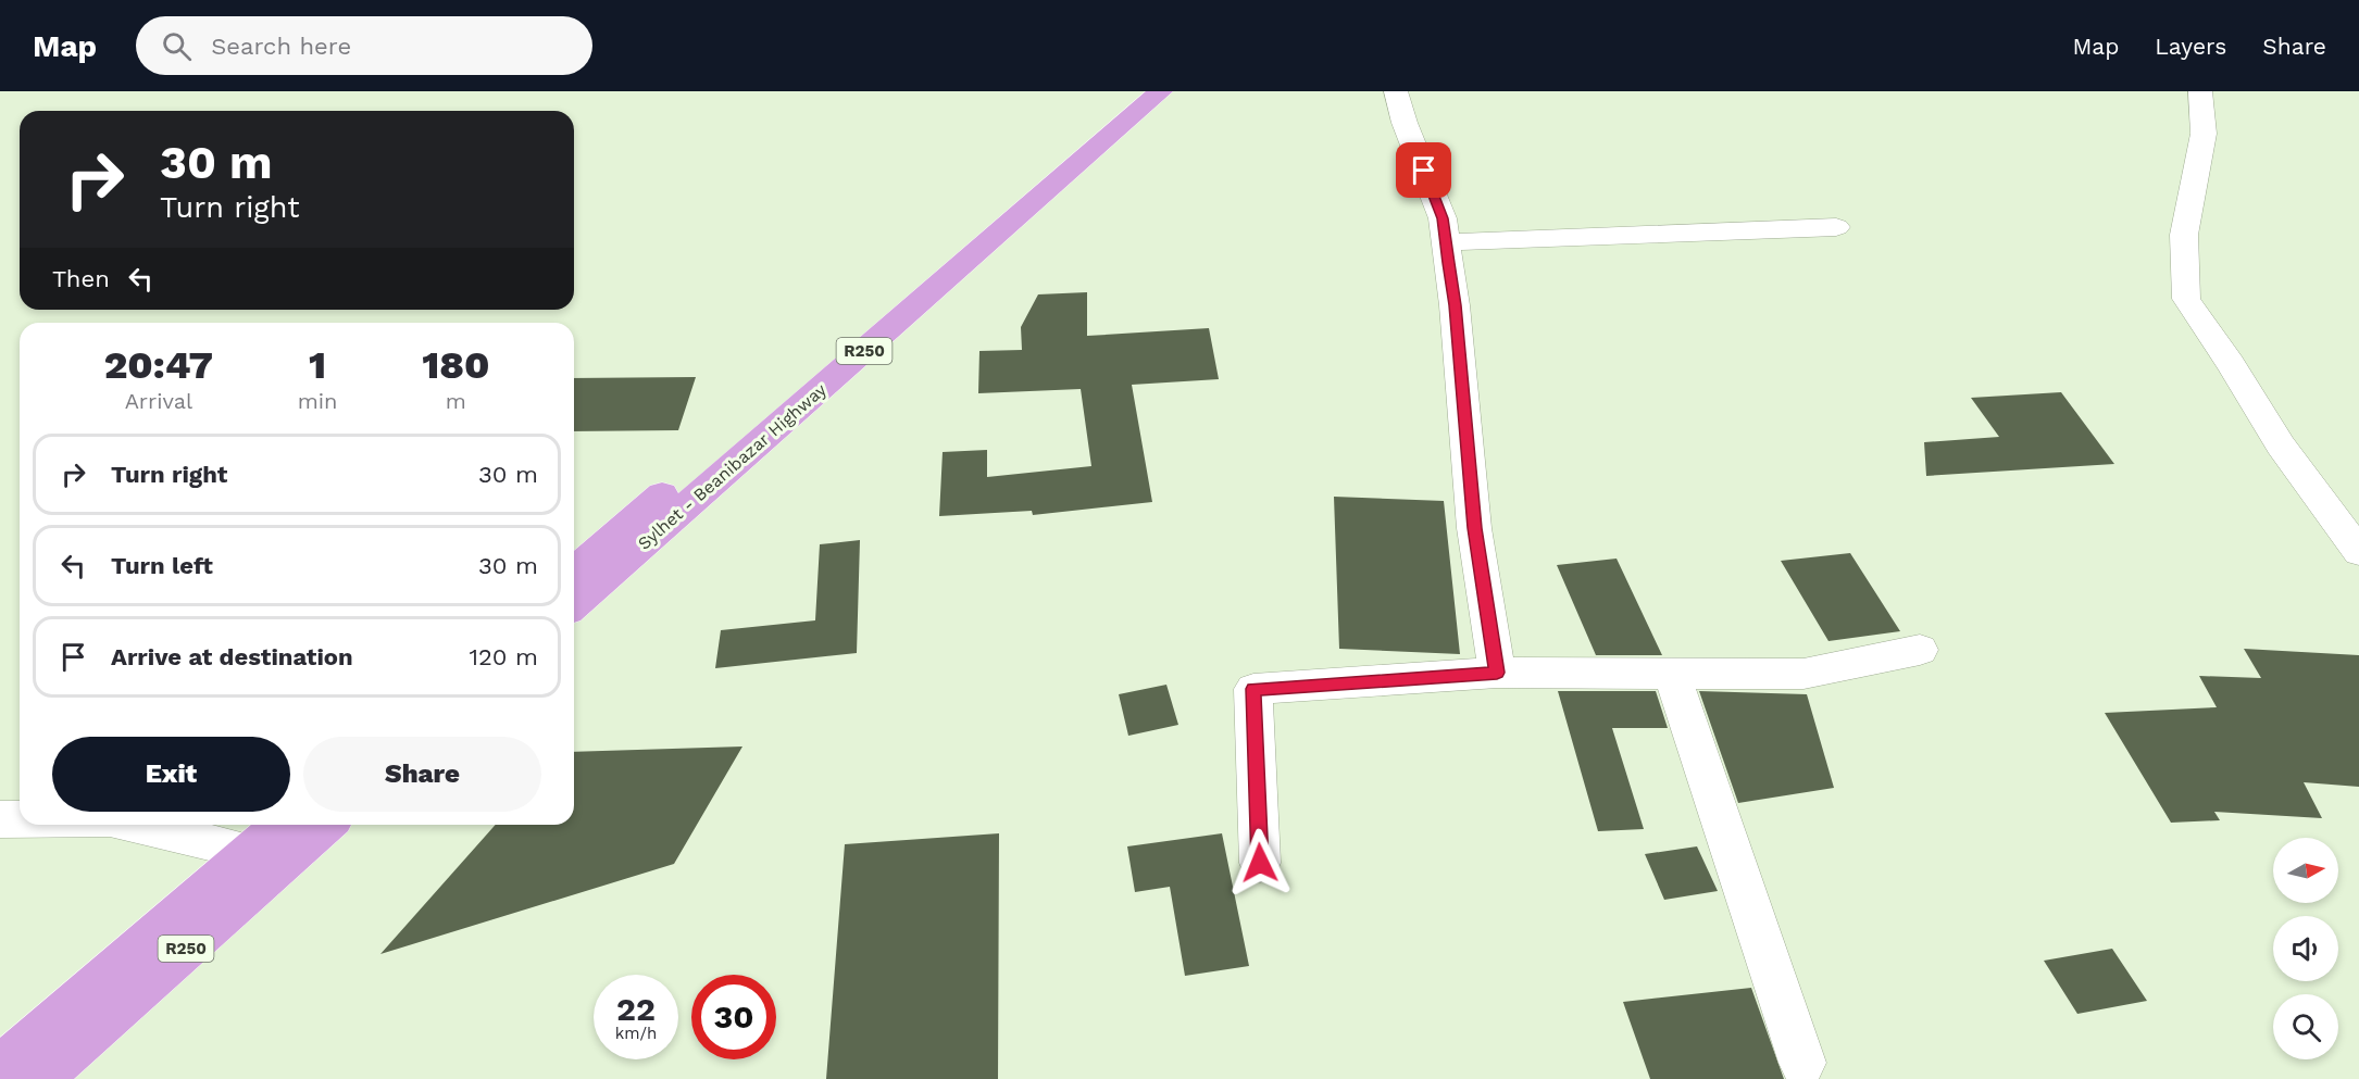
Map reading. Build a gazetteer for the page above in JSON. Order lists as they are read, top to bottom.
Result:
{
  "streets": {
    "main road": ["R250", "Sylhet - Beanibazar Highway"]
  },
  "north": "right",
  "page": {
    "header": "Map",
    "search": "Search here",
    "nav": ["Map", "Layers", "Share"],
    "turn": ["30 m", "Turn right"],
    "then": "Then",
    "eta": [
      "20:47",
      "Arrival",
      "1",
      "min",
      "180",
      "m"
    ],
    "list": [
      {
        "name": "Turn right",
        "value": "30 m"
      },
      {
        "name": "Turn left",
        "value": "30 m"
      },
      {
        "name": "Arrive at destination",
        "value": "120 m"
      }
    ],
    "buttons": ["Exit", "Share"],
    "speed": "22 km/h",
    "limit": "30"
  }
}
